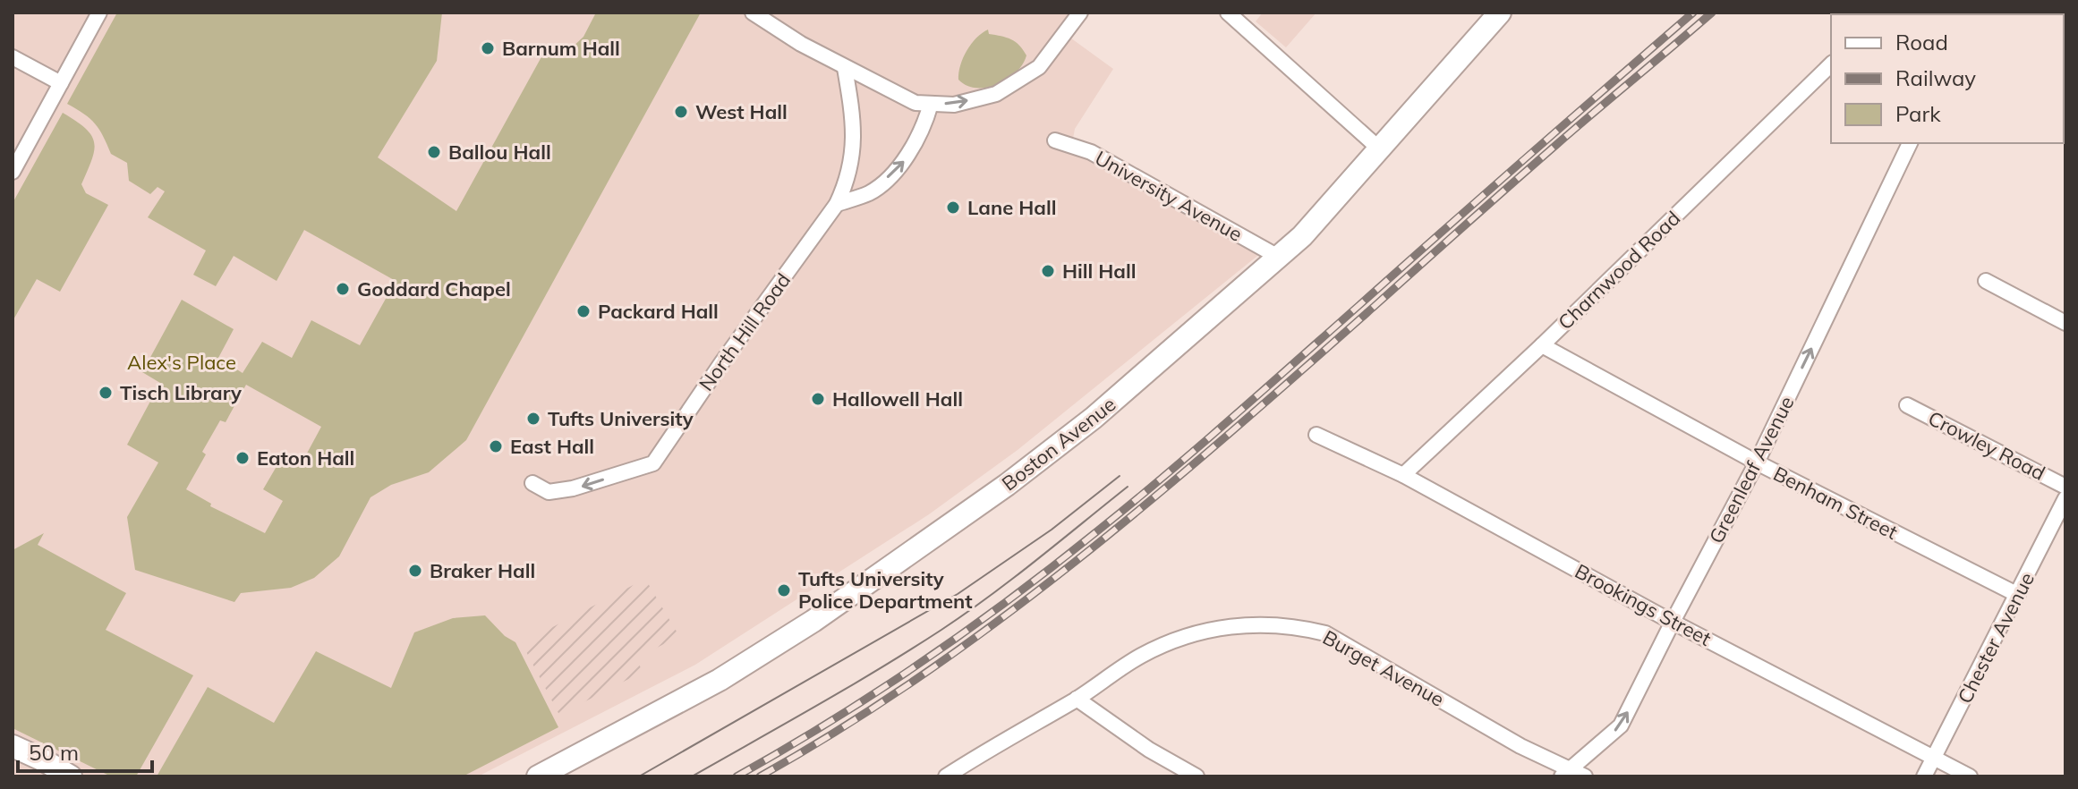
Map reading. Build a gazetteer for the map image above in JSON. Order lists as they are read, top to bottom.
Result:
{
  "streets": {
    "main road": ["Boston Avenue"],
    "street": [
      "University Avenue",
      "Charnwood Road",
      "North Hill Road",
      "Crowley Road",
      "Greenleaf Avenue",
      "Benham Street",
      "Brookings Street",
      "Chester Avenue",
      "Burget Avenue"
    ]
  },
  "crossings": [
    ["University Avenue", "Boston Avenue"],
    ["Charnwood Road", "Benham Street"],
    ["Charnwood Road", "Brookings Street"],
    ["Greenleaf Avenue", "Benham Street"],
    ["Greenleaf Avenue", "Brookings Street"],
    ["Greenleaf Avenue", "Burget Avenue"],
    ["Benham Street", "Chester Avenue"],
    ["Brookings Street", "Chester Avenue"]
  ],
  "one_way": ["North Hill Road", "Greenleaf Avenue"],
  "parks": ["Alex's Place"],
  "places": [
    "Barnum Hall",
    "West Hall",
    "Ballou Hall",
    "Lane Hall",
    "Hill Hall",
    "Goddard Chapel",
    "Packard Hall",
    "Tisch Library",
    "Hallowell Hall",
    "Tufts University",
    "East Hall",
    "Eaton Hall",
    "Braker Hall",
    "Tufts University Police Department"
  ],
  "legend": ["Road", "Railway", "Park"],
  "scale_bar": "50 m"
}
